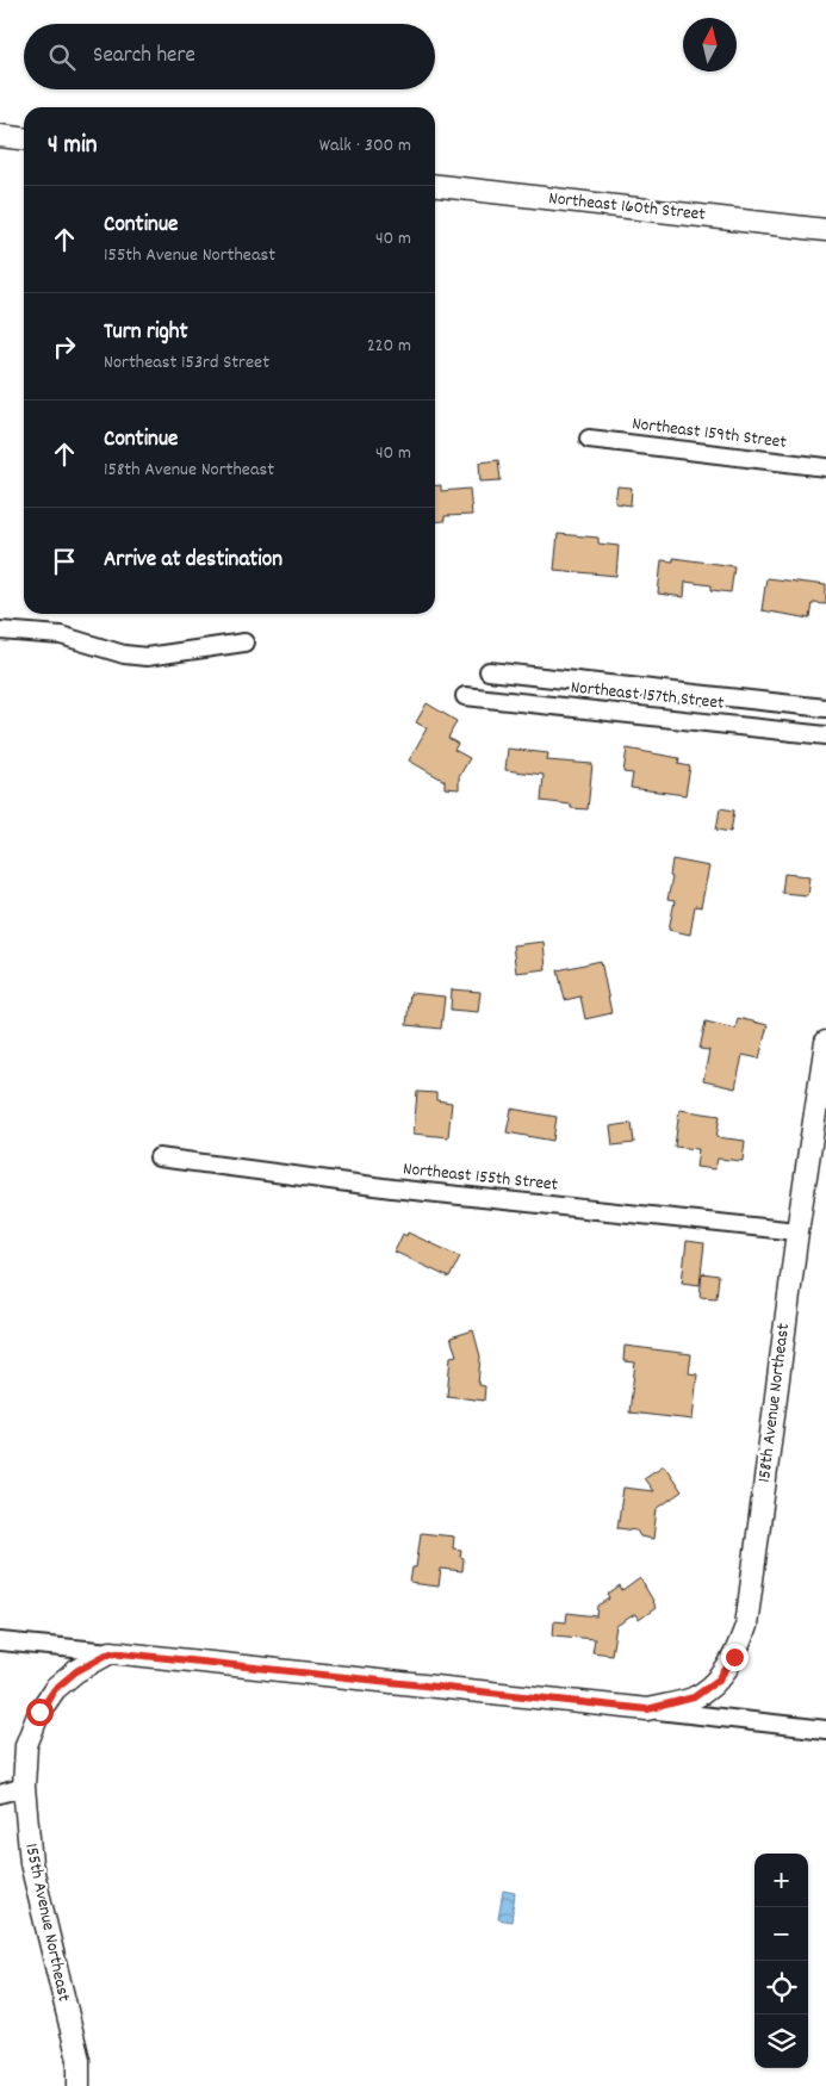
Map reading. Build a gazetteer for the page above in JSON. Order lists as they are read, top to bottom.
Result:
{
  "streets": {
    "street": [
      "Northeast 160th Street",
      "Northeast 159th Street",
      "Northeast 157th Street",
      "Northeast 155th Street",
      "158th Avenue Northeast",
      "155th Avenue Northeast"
    ]
  },
  "crossings": [
    ["Northeast 155th Street", "158th Avenue Northeast"]
  ],
  "north": "top",
  "page": {
    "search": "Search here",
    "heading": ["4 min", "Walk · 300 m"],
    "list": [
      ["Continue", "155th Avenue Northeast", "40 m"],
      ["Turn right", "Northeast 153rd Street", "220 m"],
      ["Continue", "158th Avenue Northeast", "40 m"],
      "Arrive at destination"
    ],
    "map_buttons": ["+", "−"]
  }
}
